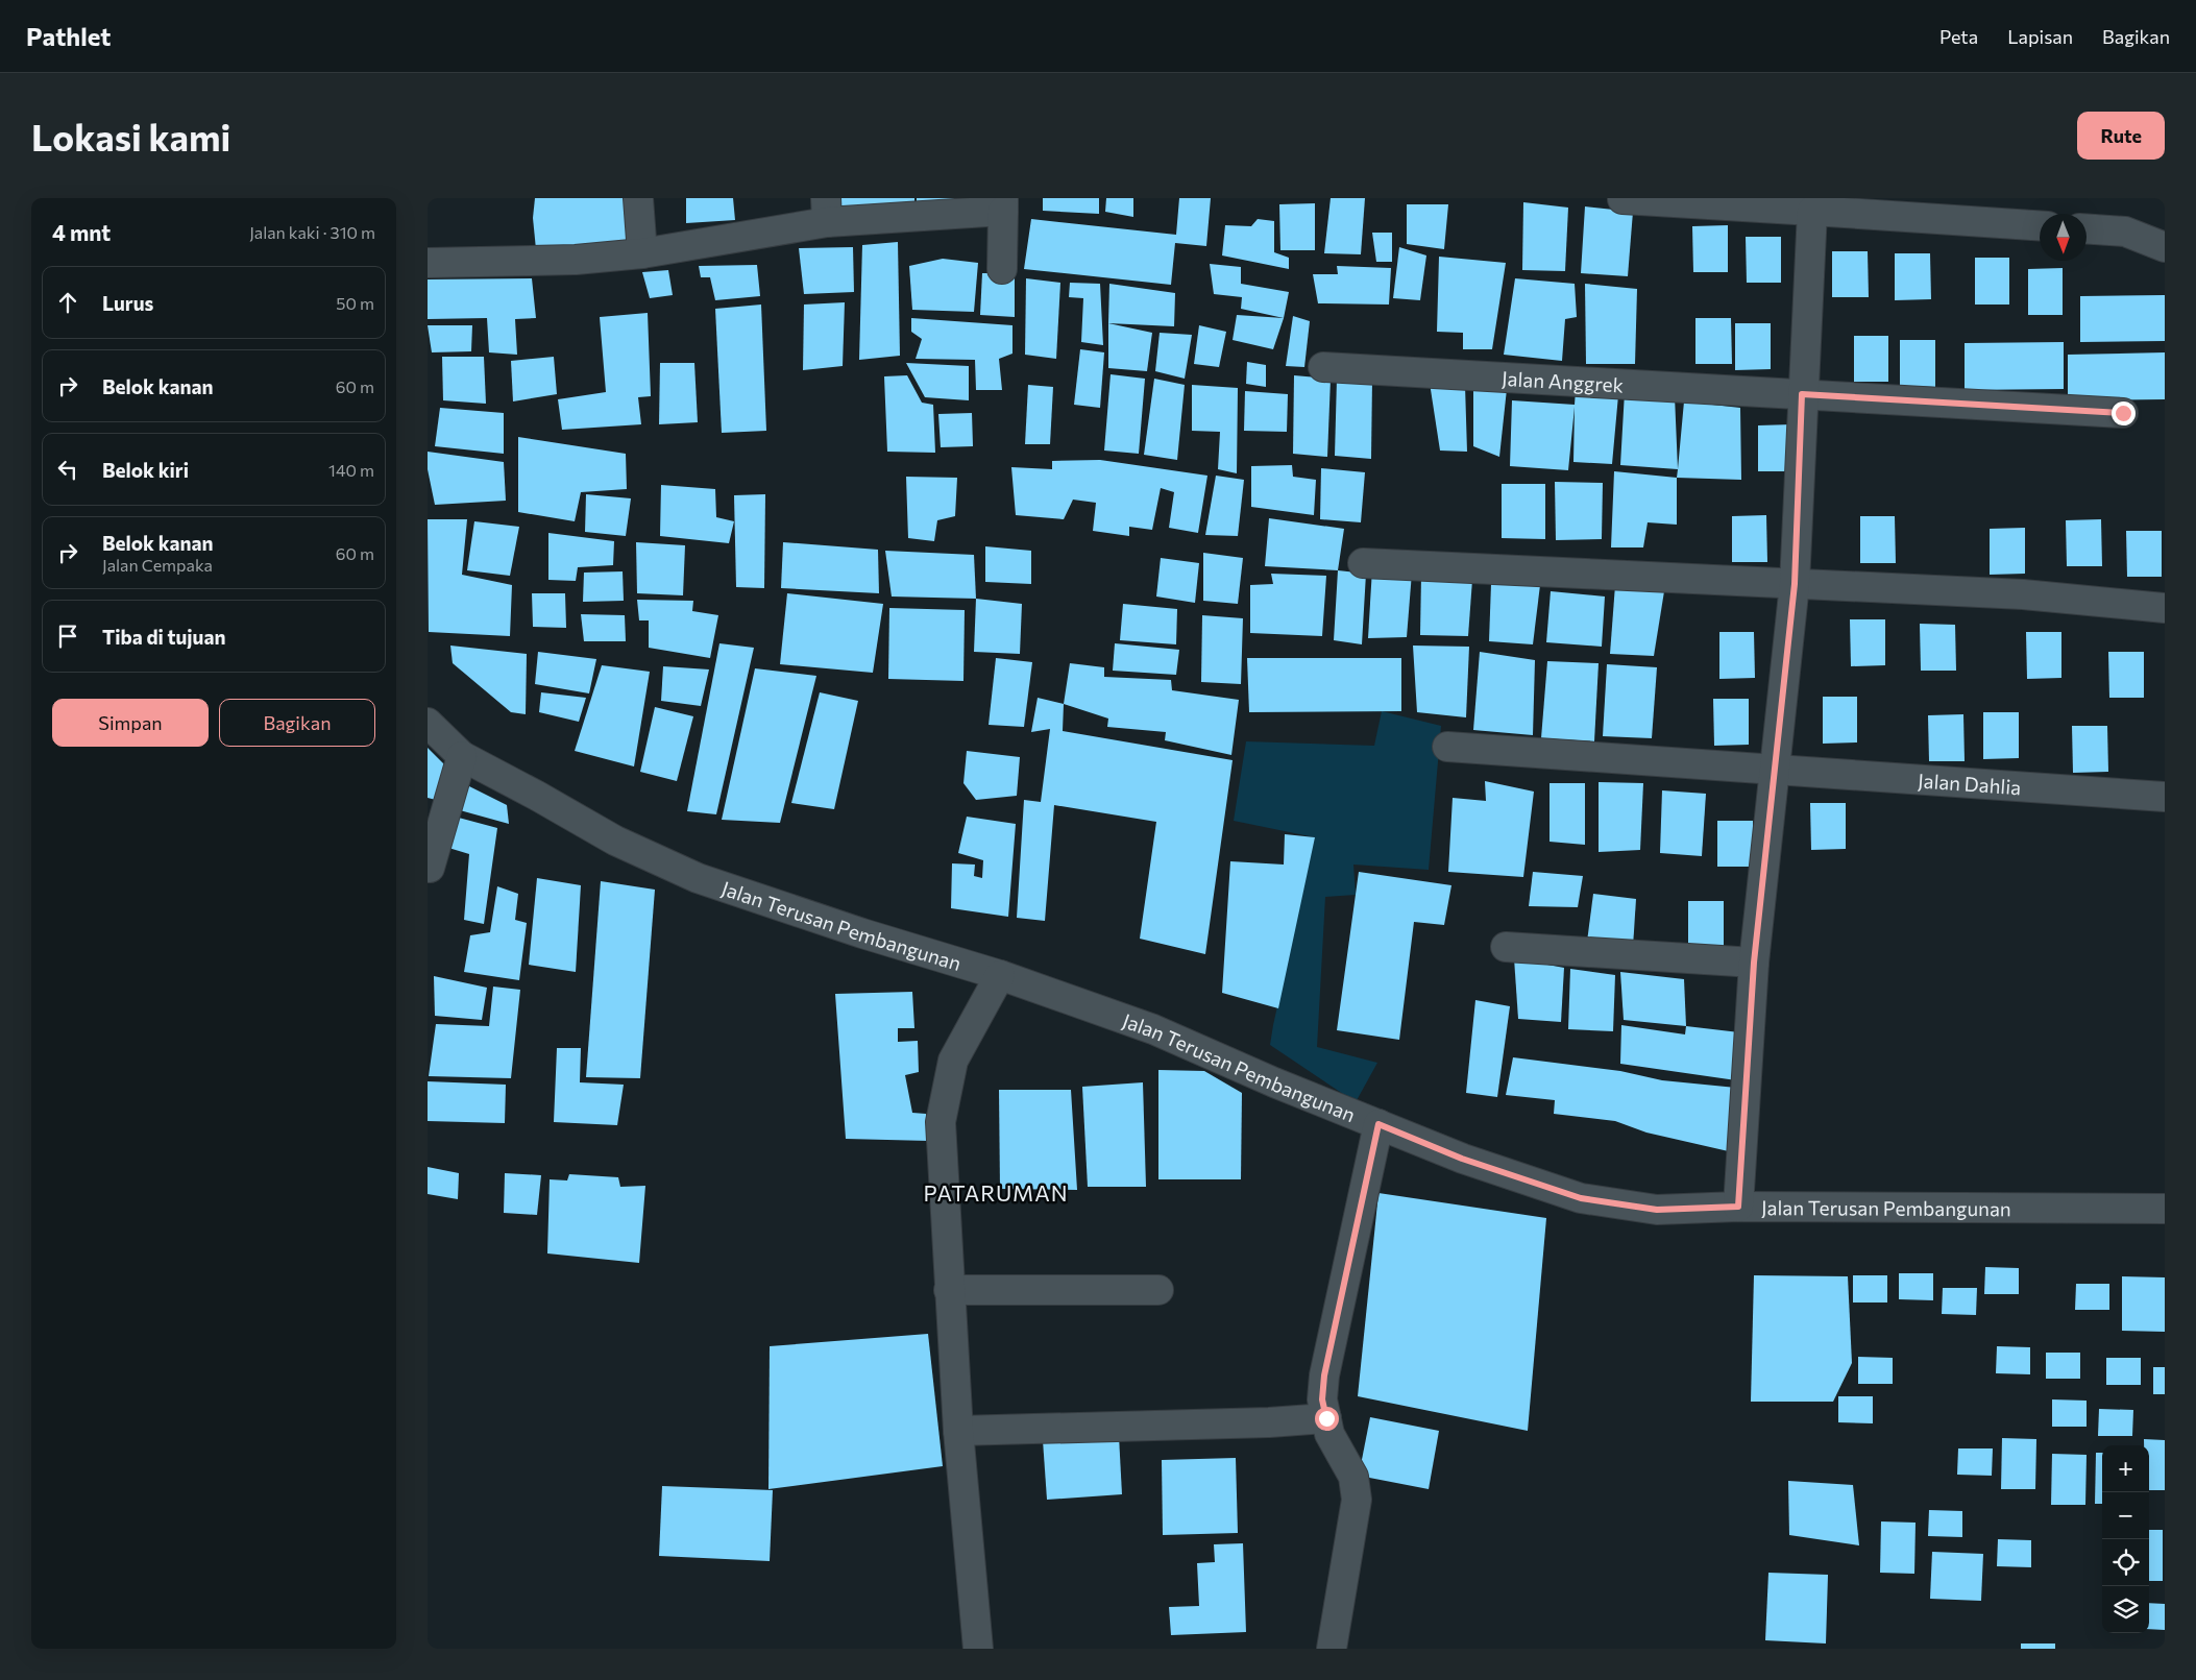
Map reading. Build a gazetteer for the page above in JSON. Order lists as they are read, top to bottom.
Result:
{
  "streets": {
    "street": ["Jalan Anggrek", "Jalan Dahlia", "Jalan Terusan Pembangunan"]
  },
  "districts": ["PATARUMAN"],
  "north": "bottom",
  "page": {
    "header": "Pathlet",
    "nav": ["Peta", "Lapisan", "Bagikan"],
    "buttons": [
      "Rute",
      ["Simpan", "Bagikan"]
    ],
    "title": "Lokasi kami",
    "heading": ["4 mnt", "Jalan kaki · 310 m"],
    "list": [
      ["Lurus", "50 m"],
      ["Belok kanan", "60 m"],
      ["Belok kiri", "140 m"],
      ["Belok kanan", "Jalan Cempaka", "60 m"],
      "Tiba di tujuan"
    ],
    "map_buttons": ["+", "−"]
  }
}
